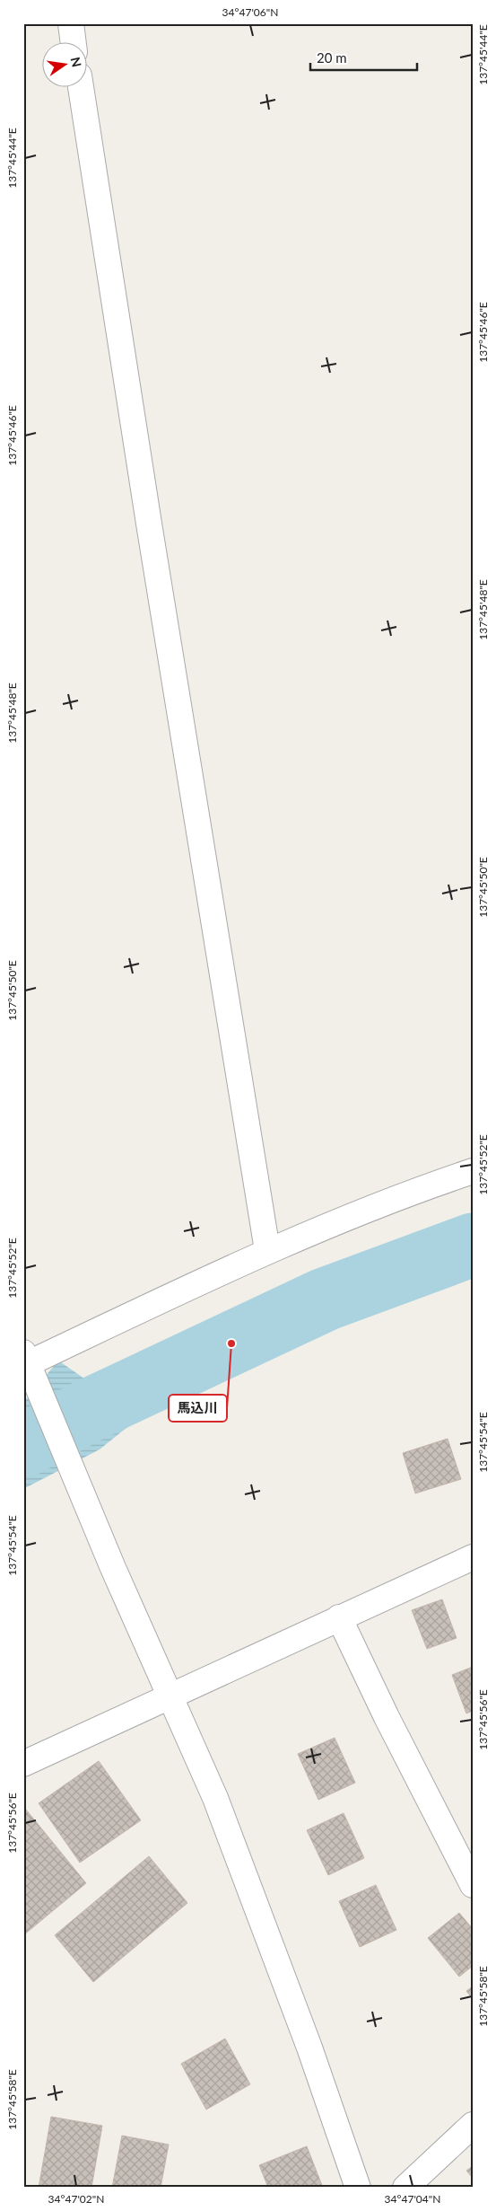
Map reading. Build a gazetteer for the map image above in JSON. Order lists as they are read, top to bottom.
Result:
{
  "places": ["馬込川"],
  "scale_bar": "20 m",
  "north": "right",
  "coordinates": [
    "34°47'06\"N",
    "137°45'44\"E",
    "137°45'46\"E",
    "137°45'48\"E",
    "137°45'50\"E",
    "137°45'52\"E",
    "137°45'54\"E",
    "137°45'56\"E",
    "137°45'58\"E",
    "34°47'02\"N",
    "34°47'04\"N"
  ]
}
